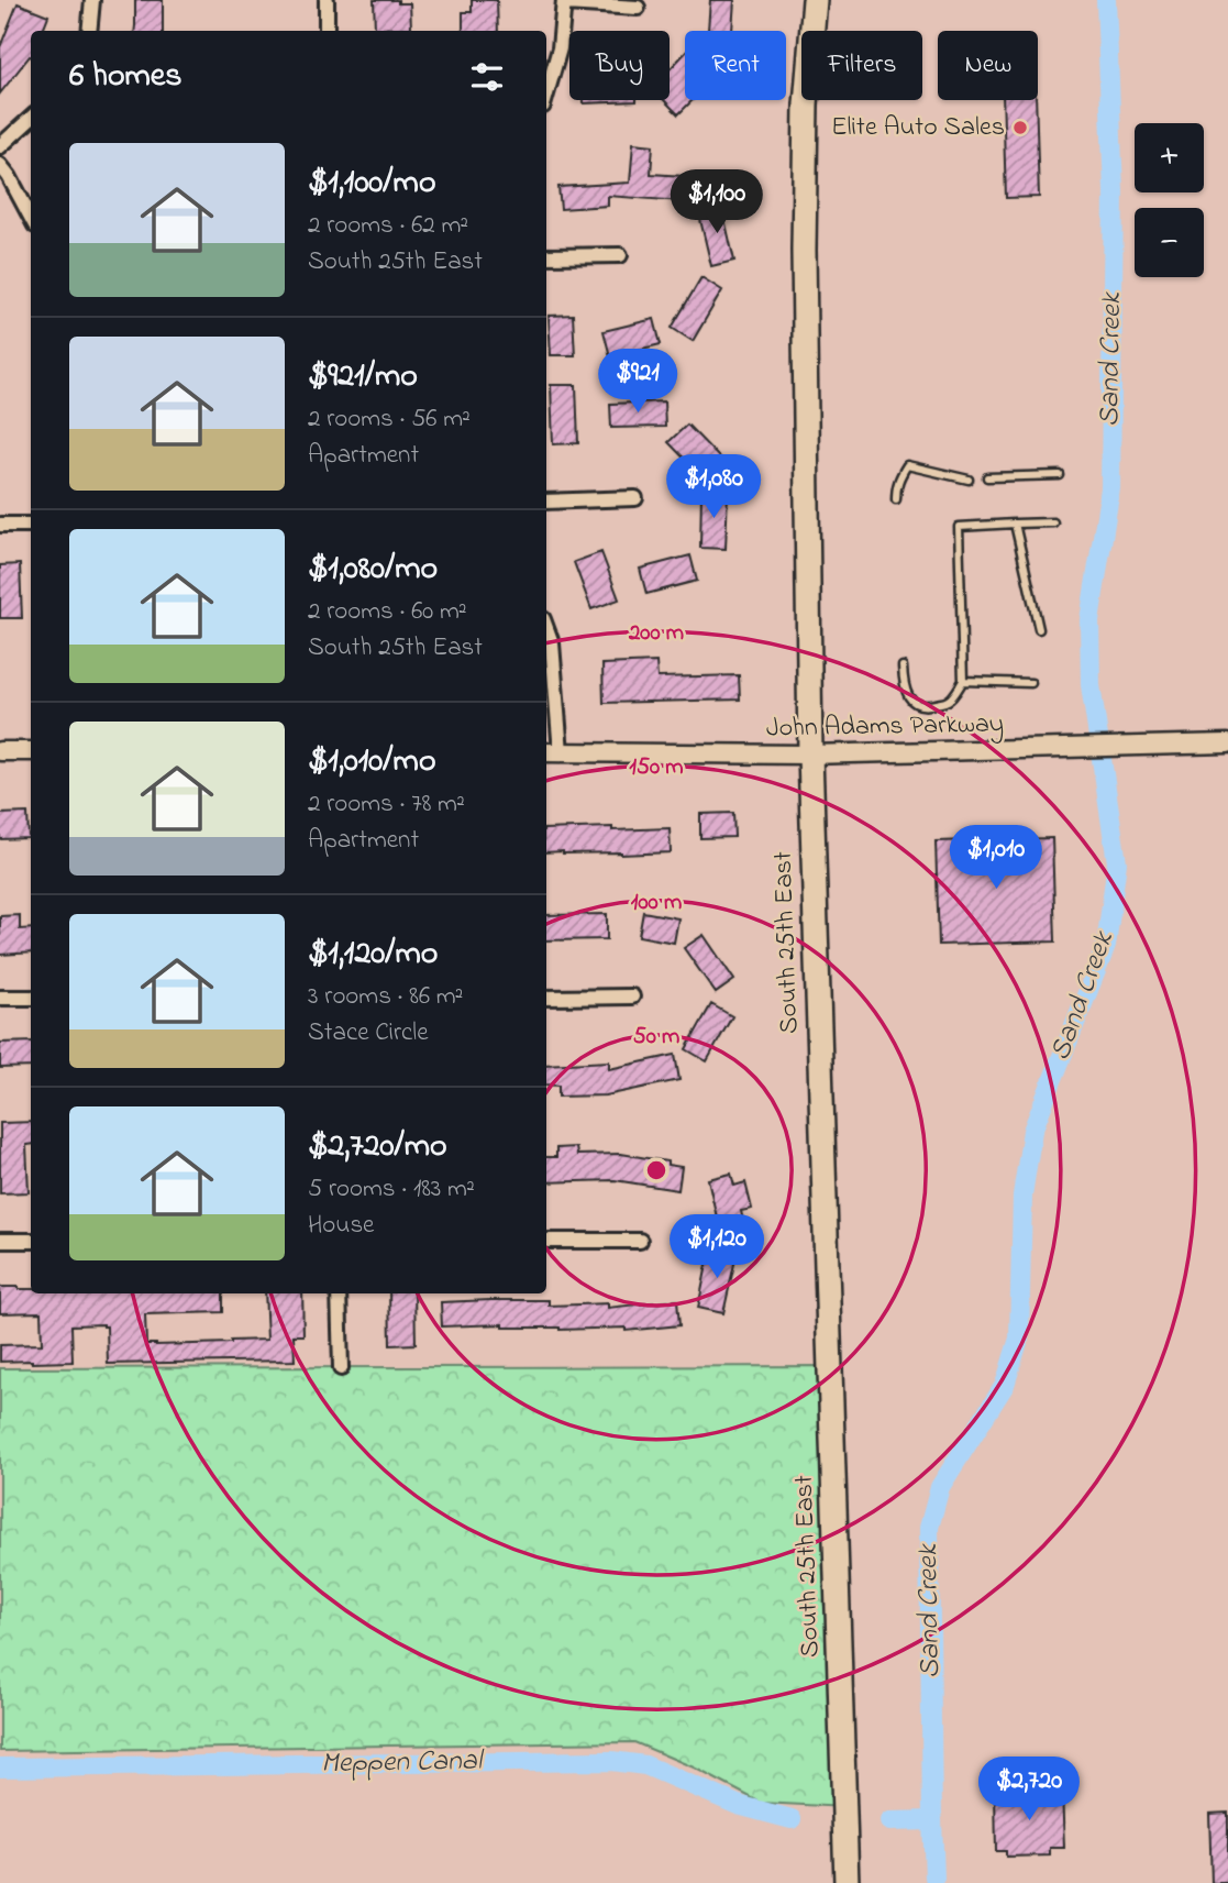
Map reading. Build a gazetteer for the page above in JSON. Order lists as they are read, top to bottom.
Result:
{
  "streets": {
    "main road": ["South 25th East"],
    "street": ["John Adams Parkway"]
  },
  "crossings": [
    ["John Adams Parkway", "South 25th East"]
  ],
  "water": ["Sand Creek", "Meppen Canal"],
  "places": ["Elite Auto Sales"],
  "page": {
    "chip": [
      "Buy",
      "Rent",
      "Filters",
      "New"
    ],
    "heading": "6 homes",
    "map_buttons": ["+", "−"],
    "list": [
      {
        "name": "$1,100/mo",
        "note": "2 rooms · 62 m² · South 25th East"
      },
      {
        "name": "$921/mo",
        "note": "2 rooms · 56 m² · Apartment"
      },
      {
        "name": "$1,080/mo",
        "note": "2 rooms · 60 m² · South 25th East"
      },
      {
        "name": "$1,010/mo",
        "note": "2 rooms · 78 m² · Apartment"
      },
      {
        "name": "$1,120/mo",
        "note": "3 rooms · 86 m² · Stace Circle"
      },
      {
        "name": "$2,720/mo",
        "note": "5 rooms · 183 m² · House"
      }
    ],
    "price": [
      "$1,100",
      "$921",
      "$1,080",
      "$1,010",
      "$1,120",
      "$2,720"
    ]
  },
  "rings": [
    "200 m",
    "150 m",
    "100 m",
    "50 m"
  ]
}
